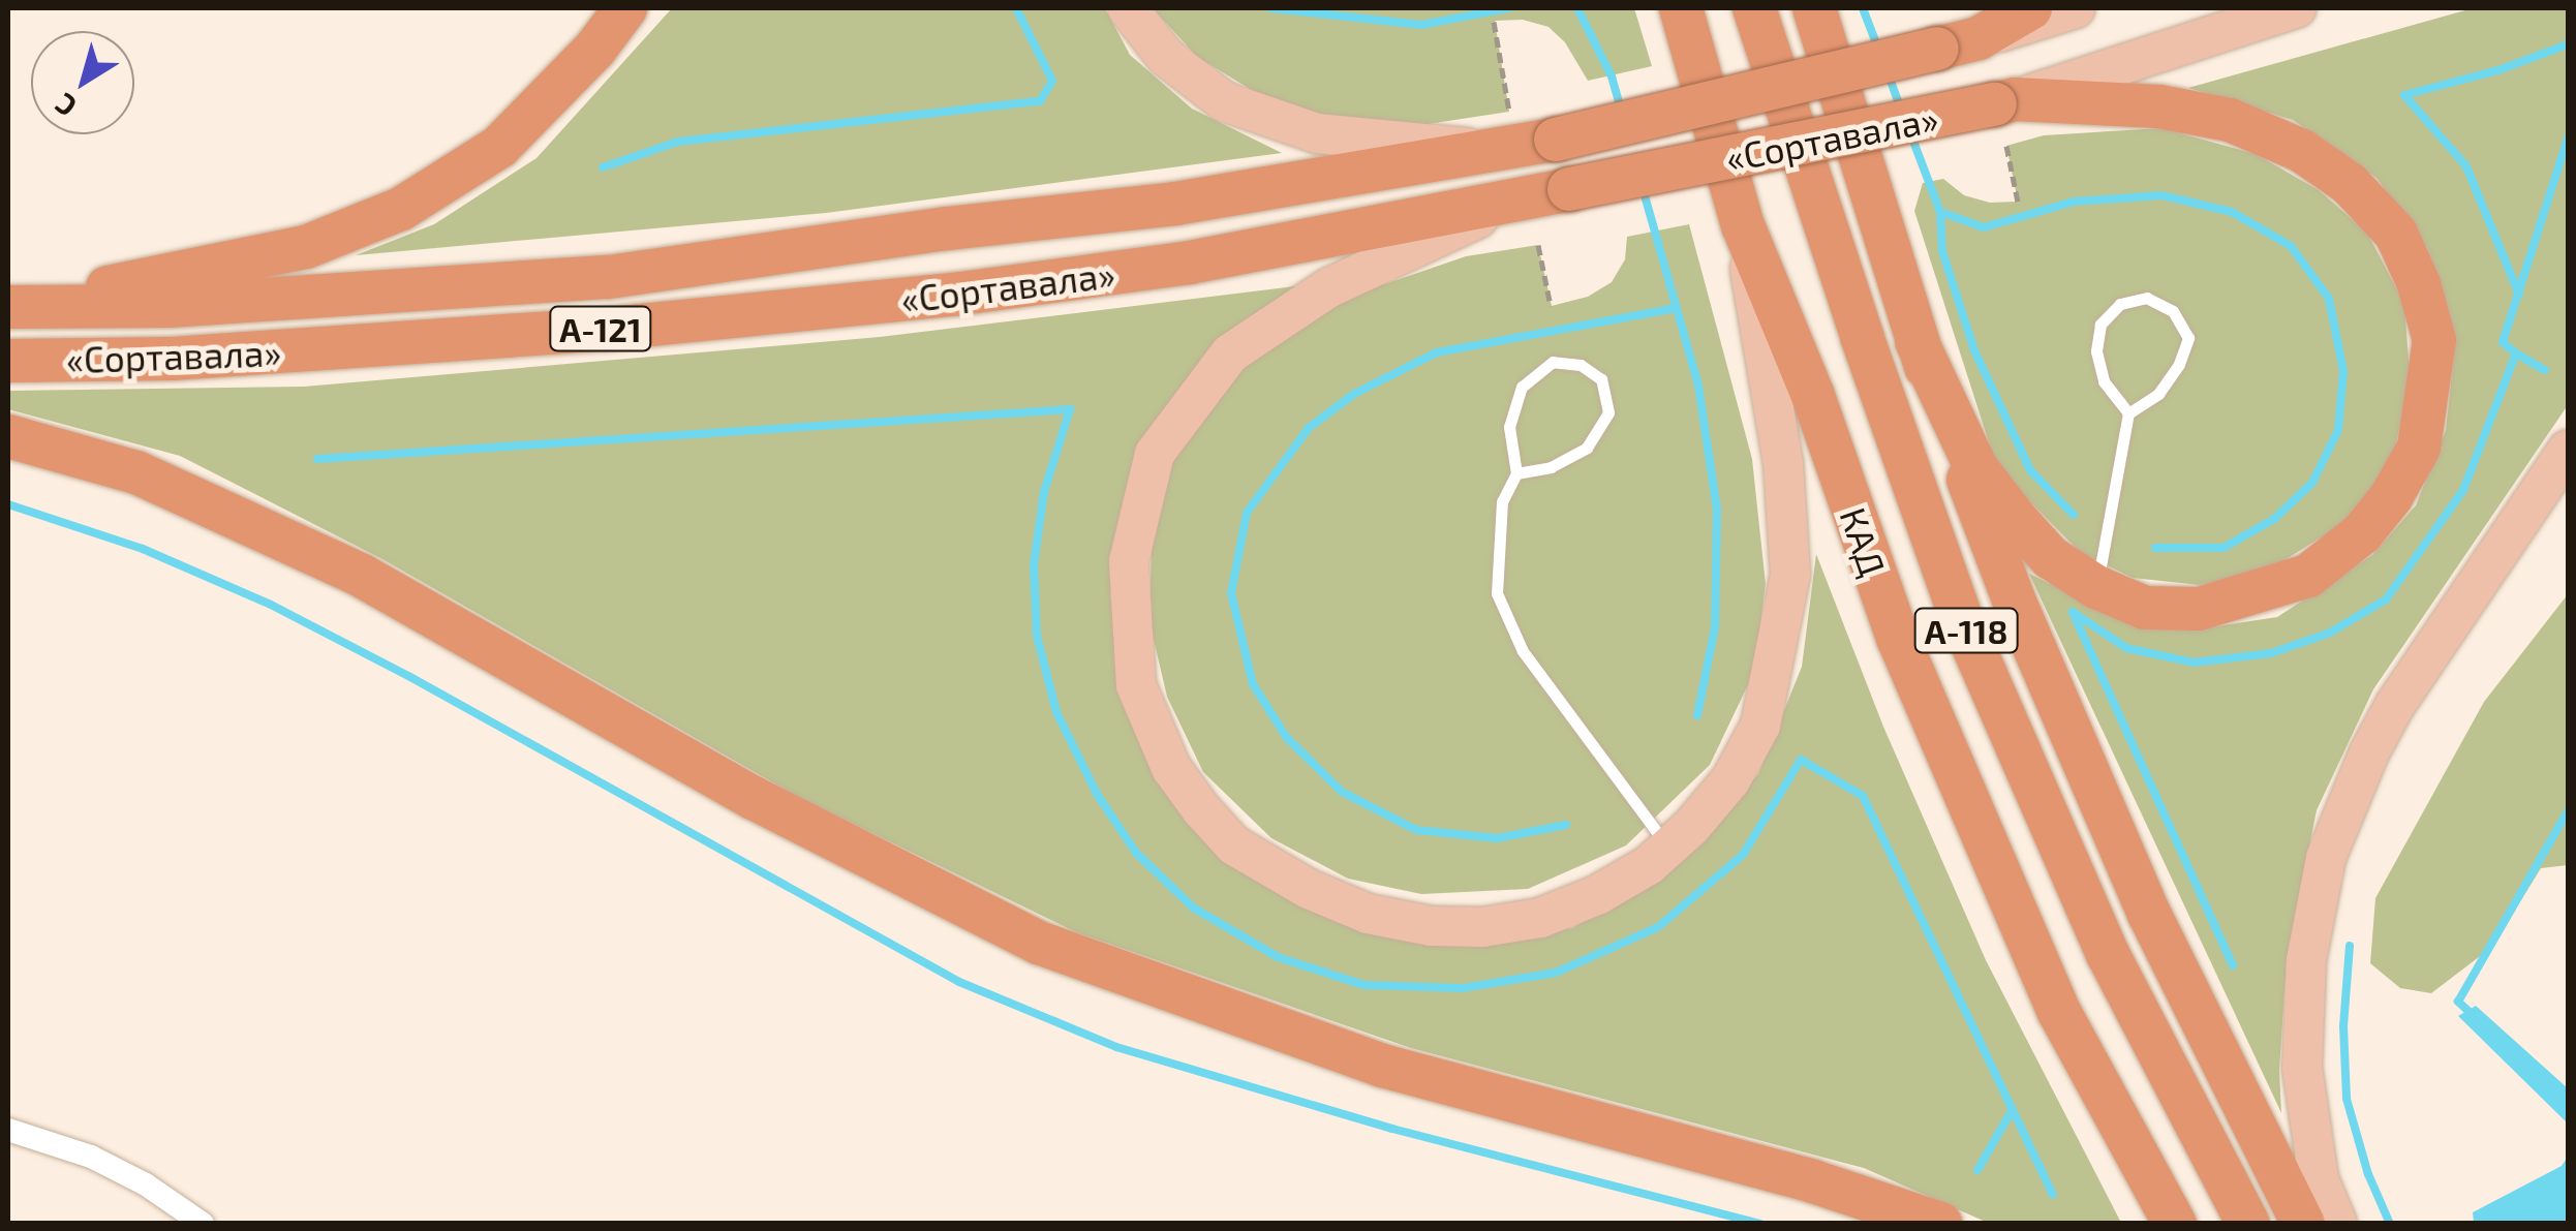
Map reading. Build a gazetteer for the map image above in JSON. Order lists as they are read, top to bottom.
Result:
{
  "streets": {
    "highway": [
      "«Сортавала»",
      "А-121",
      "КАД",
      "А-118"
    ]
  },
  "north": "bottom left"
}
